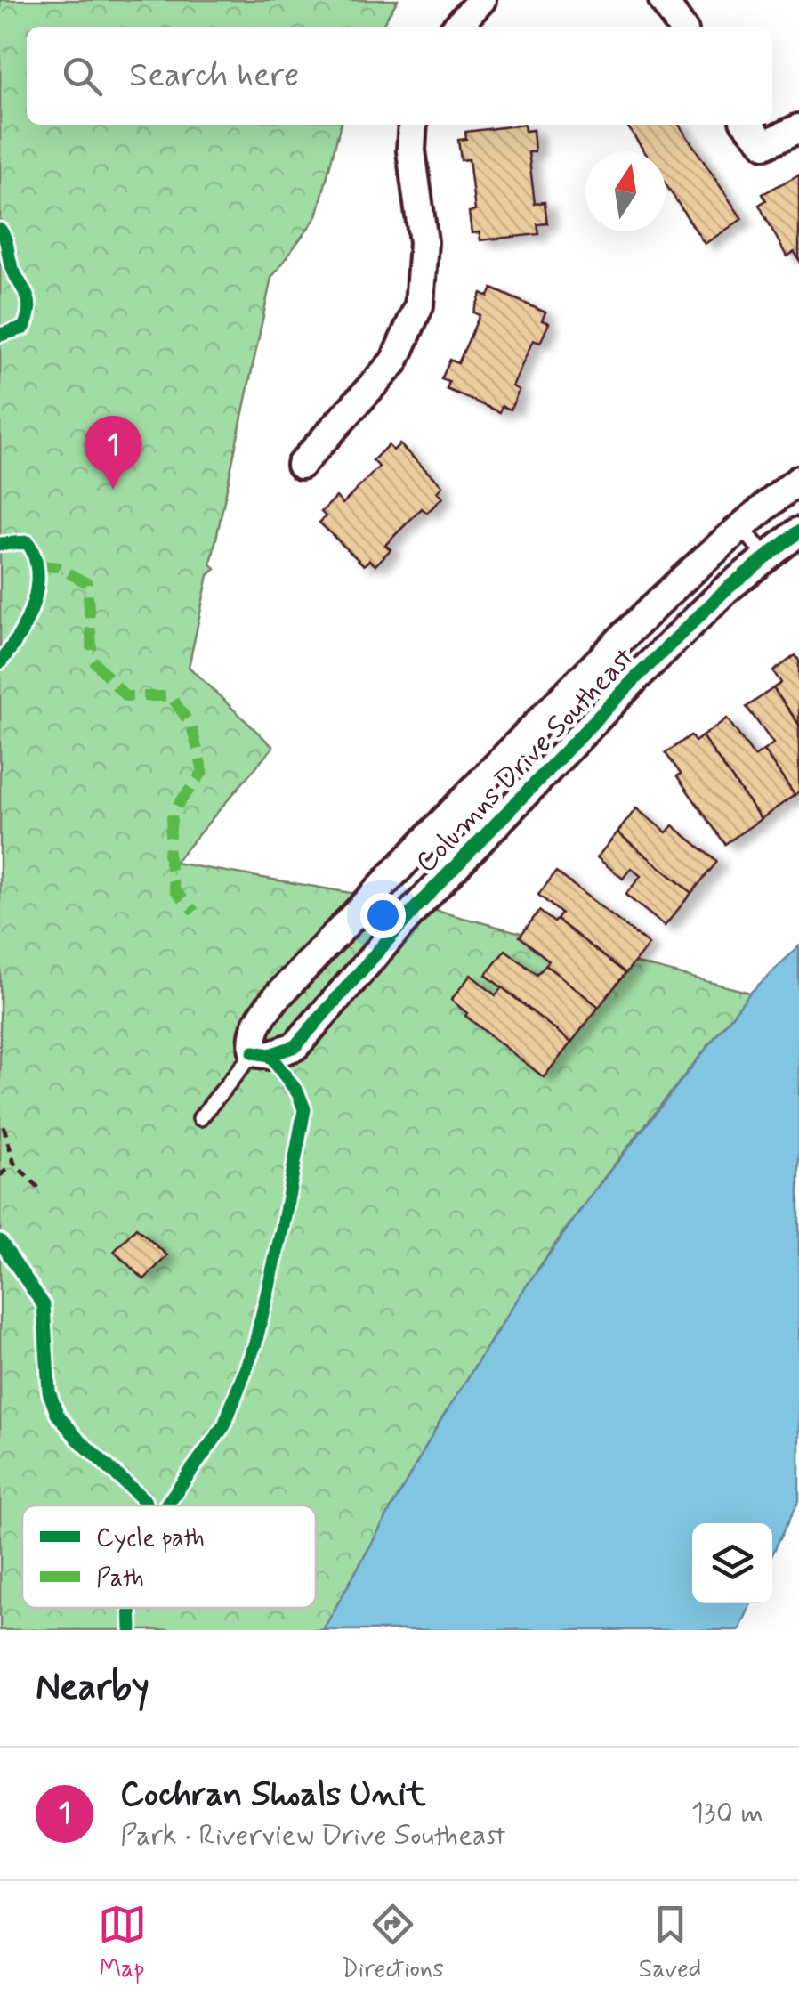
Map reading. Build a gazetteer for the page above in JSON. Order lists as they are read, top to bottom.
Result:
{
  "streets": {
    "street": ["Columns Drive Southeast"]
  },
  "legend": ["Cycle path", "Path"],
  "north": "top",
  "page": {
    "search": "Search here",
    "pins": "1",
    "heading": "Nearby",
    "list": [
      {
        "mark": "1",
        "name": "Cochran Shoals Unit",
        "note": "Park · Riverview Drive Southeast",
        "value": "130 m"
      }
    ],
    "nav": ["Map", "Directions", "Saved"]
  }
}
